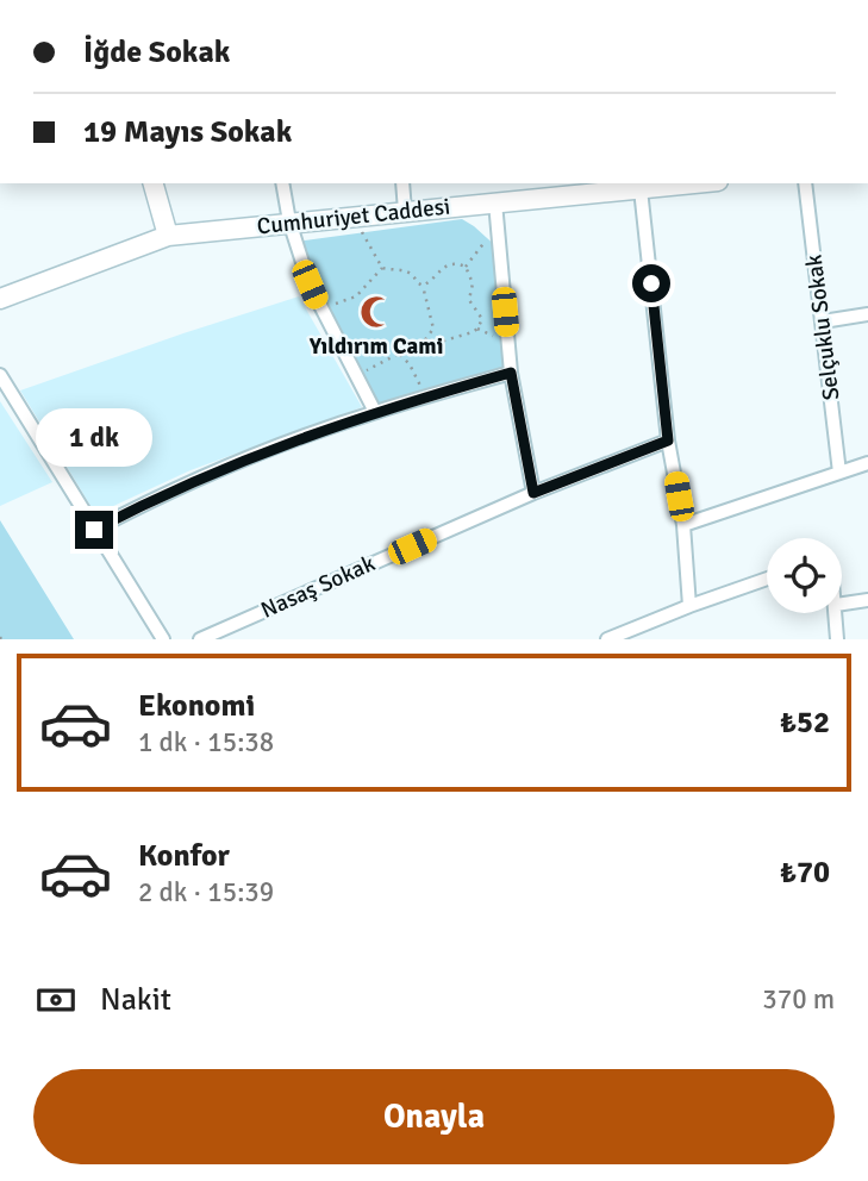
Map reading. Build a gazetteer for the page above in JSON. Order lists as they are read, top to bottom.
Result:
{
  "streets": {
    "street": ["Cumhuriyet Caddesi", "Selçuklu Sokak", "Nasaş Sokak"]
  },
  "places": {
    "mosque": ["Yıldırım Cami"]
  },
  "page": {
    "banner": ["İğde Sokak", "19 Mayıs Sokak"],
    "bubble": "1 dk",
    "list": [
      {
        "name": "Ekonomi",
        "note": "1 dk · 15:38",
        "value": "₺52"
      },
      {
        "name": "Konfor",
        "note": "2 dk · 15:39",
        "value": "₺70"
      }
    ],
    "pay": ["Nakit", "370 m"],
    "buttons": "Onayla"
  }
}
